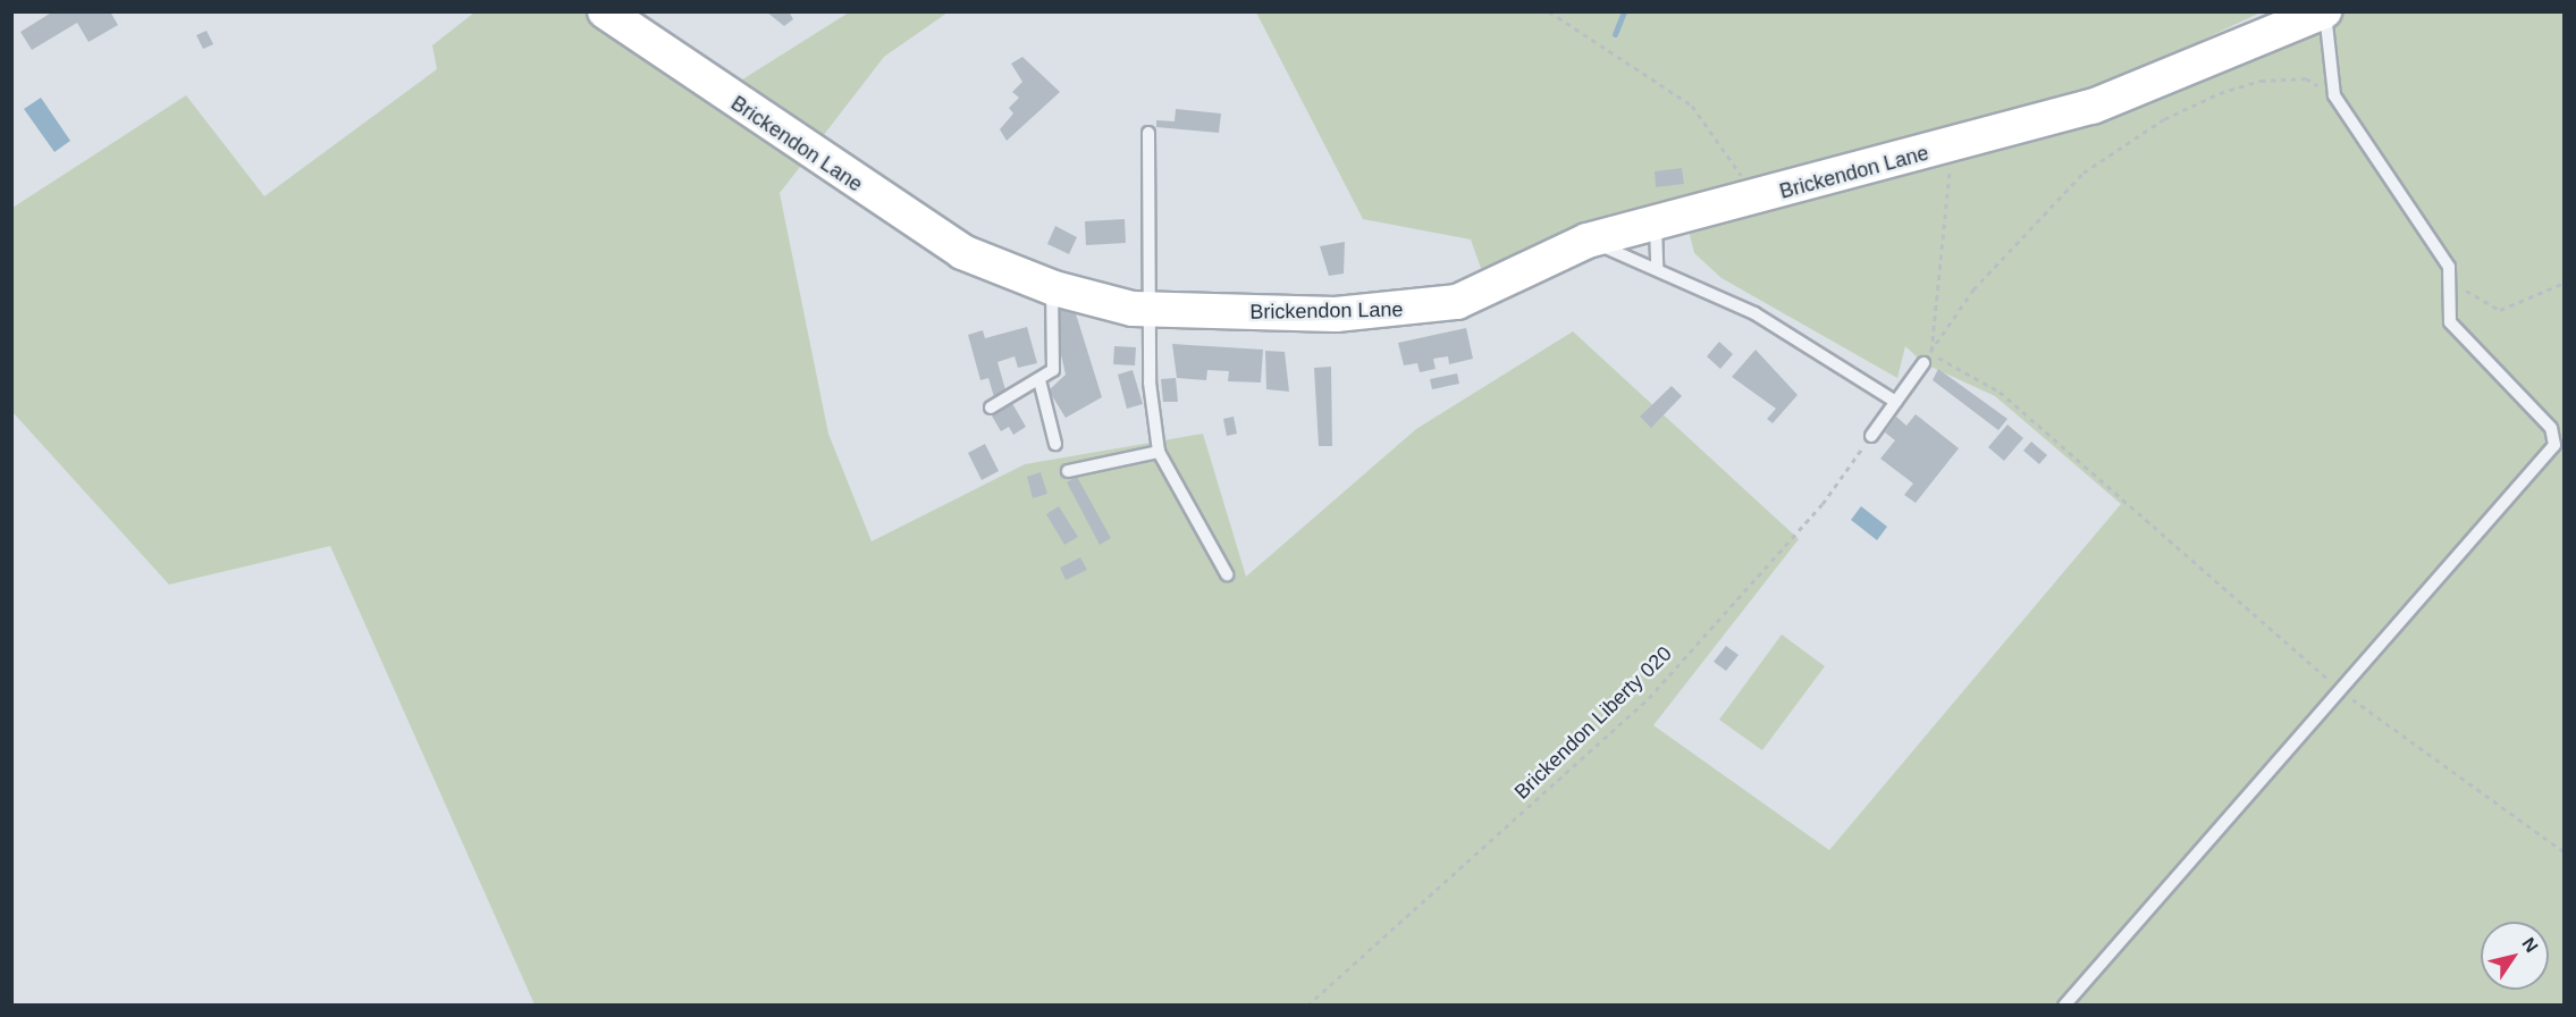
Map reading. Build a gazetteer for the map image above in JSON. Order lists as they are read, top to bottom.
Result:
{
  "streets": {
    "street": ["Brickendon Lane"],
    "path": ["Brickendon Liberty 020"]
  },
  "north": "top right"
}
